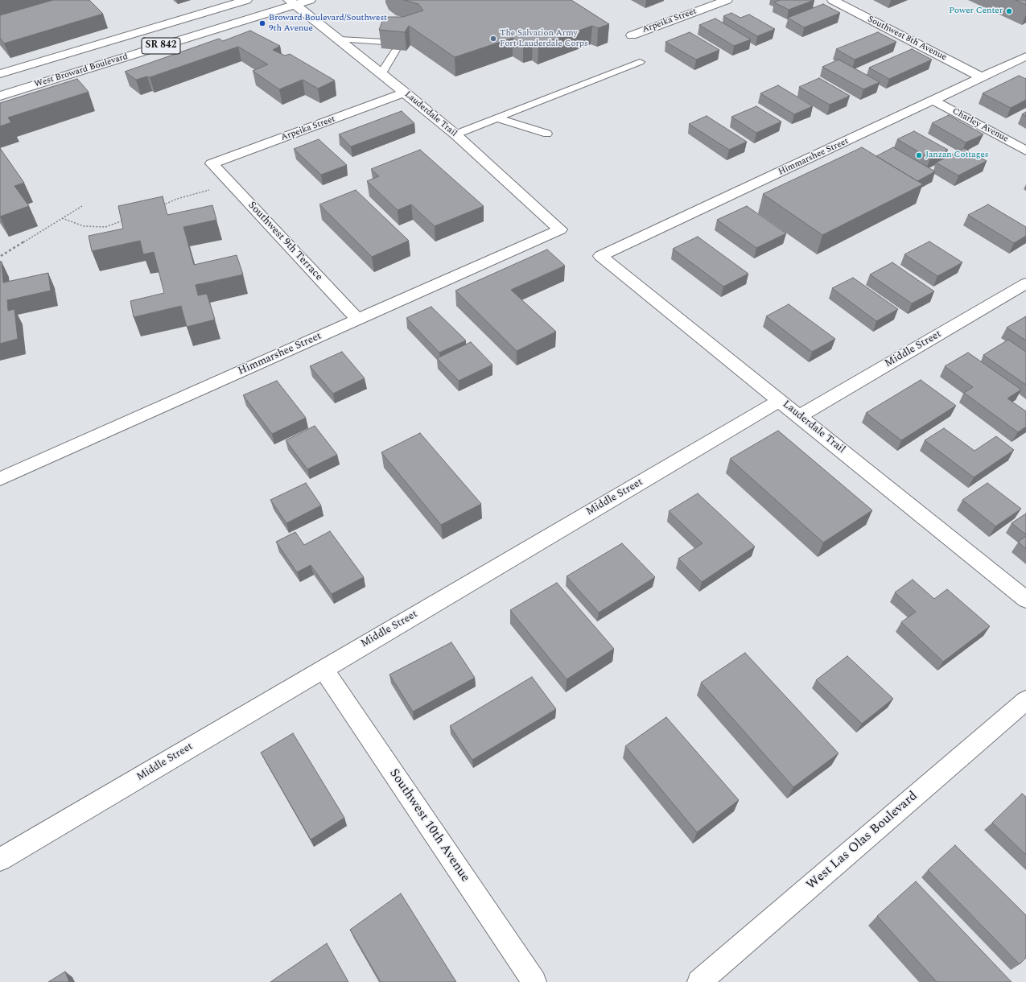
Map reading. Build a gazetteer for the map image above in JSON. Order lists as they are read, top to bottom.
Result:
{
  "streets": {
    "street": [
      "Arpeika Street",
      "Southwest 8th Avenue",
      "SR 842",
      "West Broward Boulevard",
      "Lauderdale Trail",
      "Charley Avenue",
      "Himmarshee Street",
      "Southwest 9th Terrace",
      "Middle Street",
      "Southwest 10th Avenue",
      "West Las Olas Boulevard"
    ]
  },
  "crossings": [
    ["Arpeika Street", "Lauderdale Trail"],
    ["Arpeika Street", "Southwest 9th Terrace"],
    ["Southwest 8th Avenue", "Himmarshee Street"],
    ["West Broward Boulevard", "Lauderdale Trail"],
    ["Lauderdale Trail", "Himmarshee Street"],
    ["Lauderdale Trail", "Middle Street"],
    ["Charley Avenue", "Himmarshee Street"],
    ["Himmarshee Street", "Southwest 9th Terrace"],
    ["Middle Street", "Southwest 10th Avenue"]
  ],
  "places": [
    "Power Center",
    "Broward Boulevard/Southwest 9th Avenue",
    "The Salvation Army Fort Lauderdale Corps",
    "Janzan Cottages"
  ]
}
